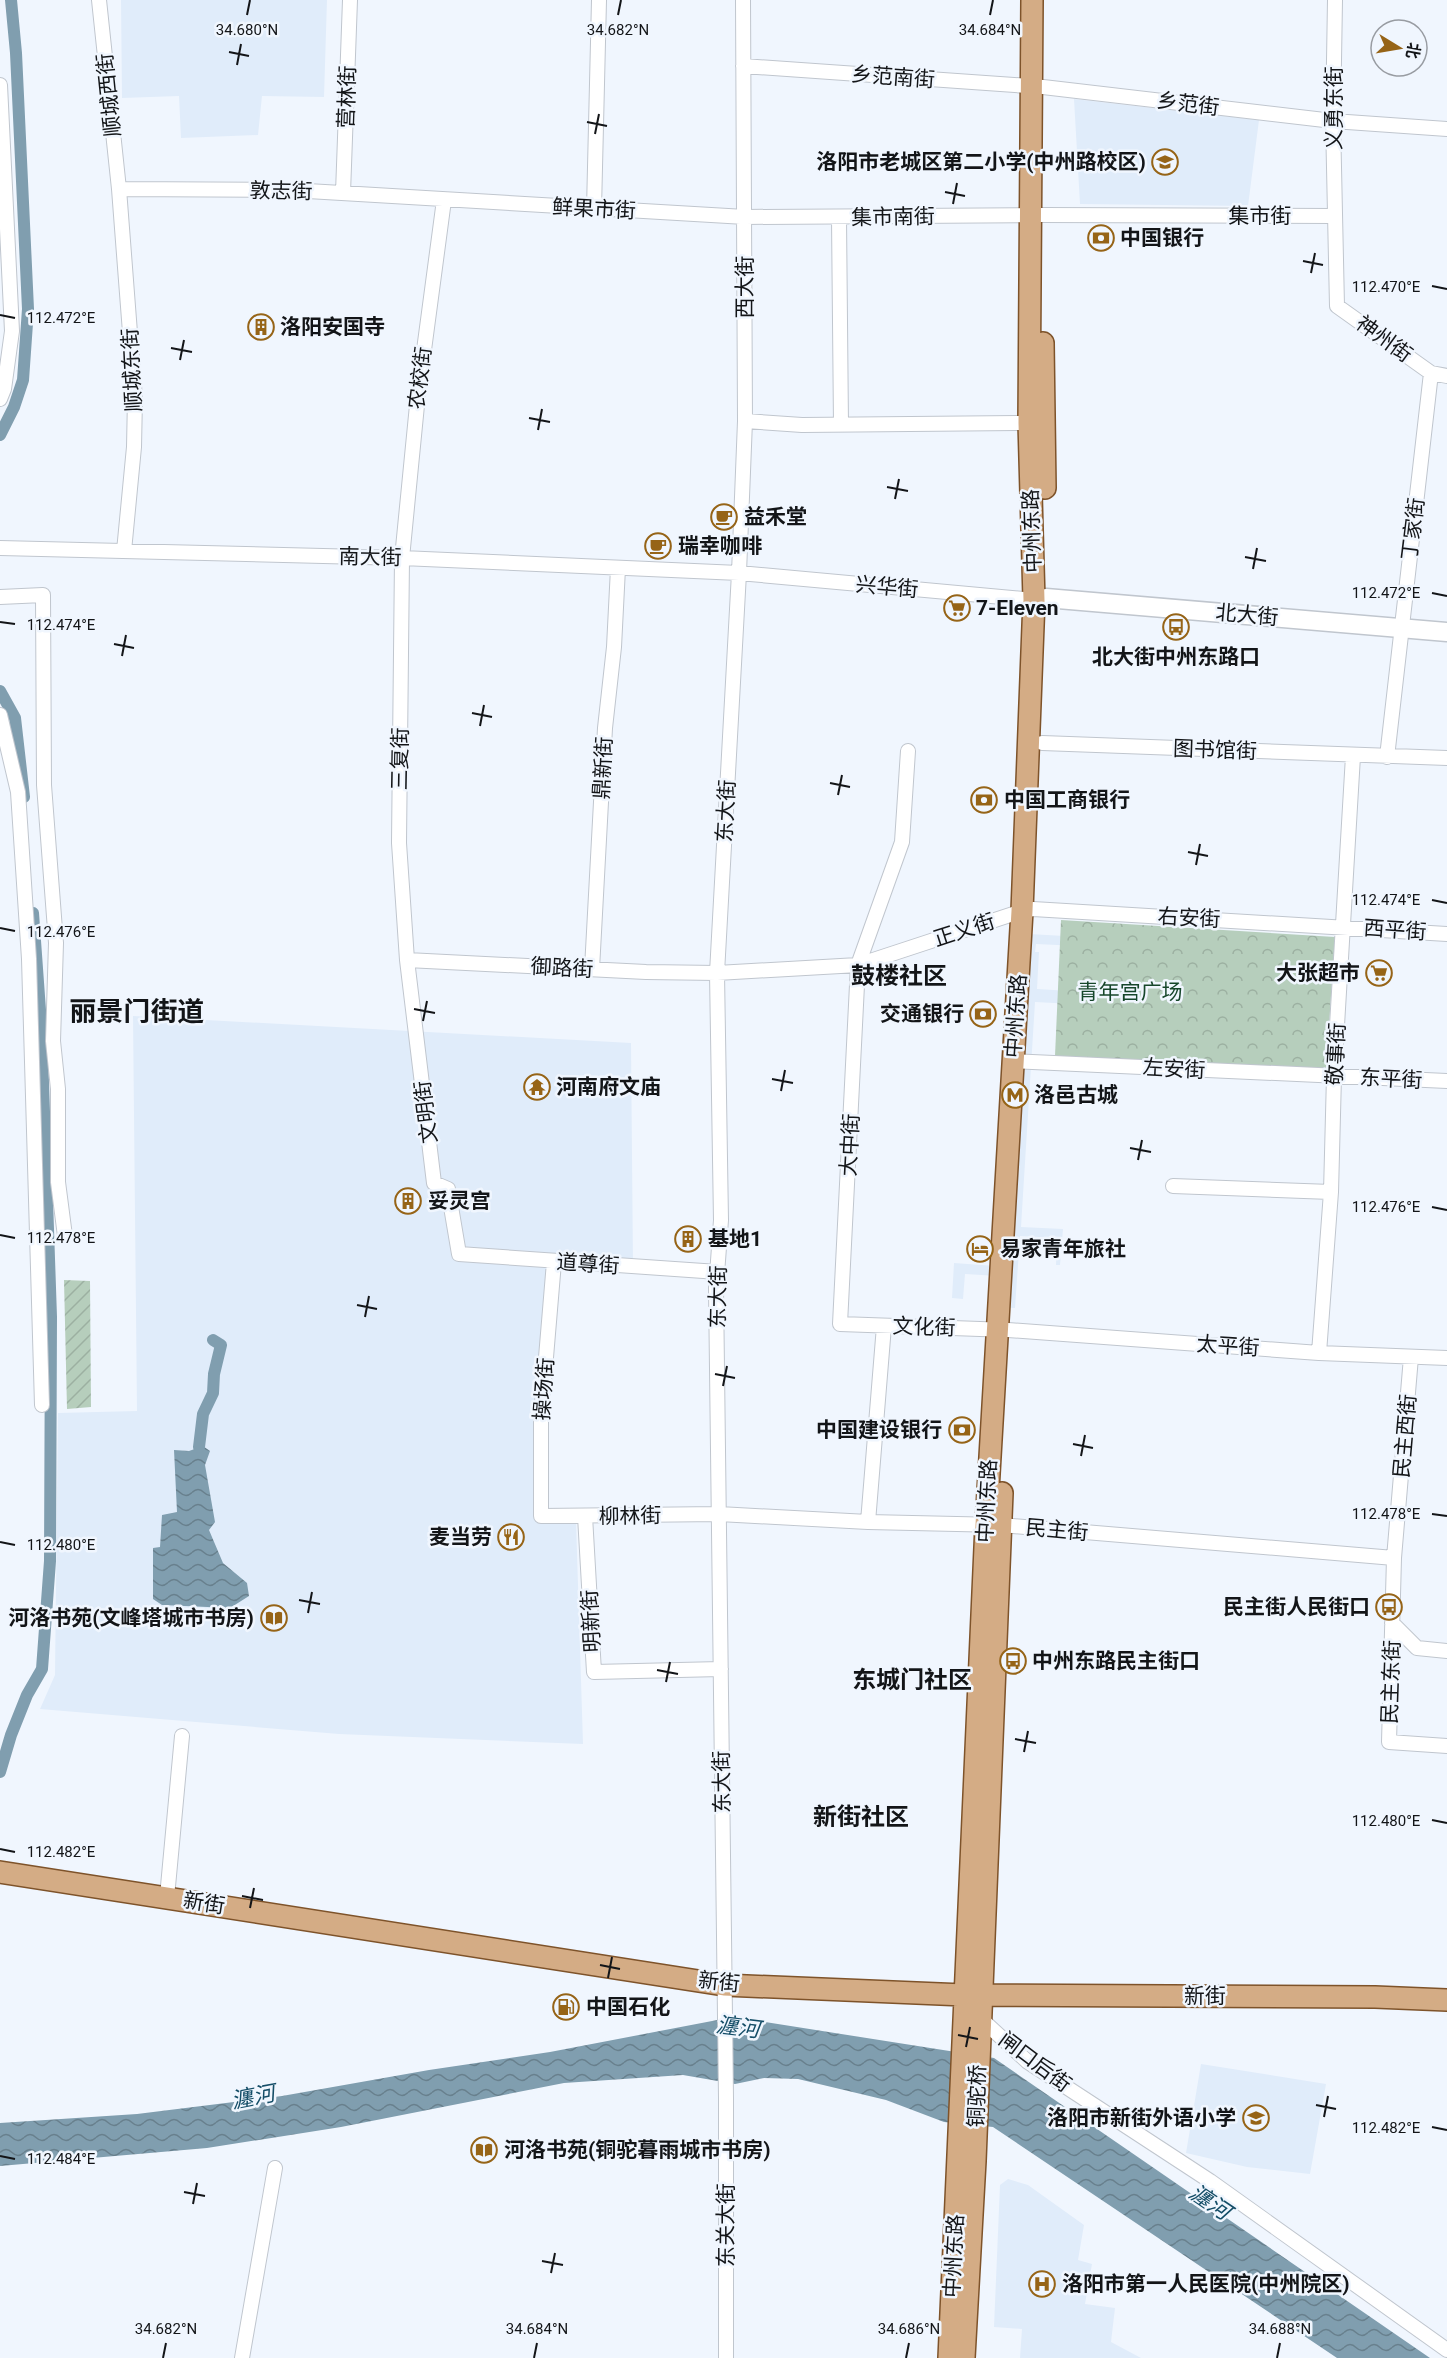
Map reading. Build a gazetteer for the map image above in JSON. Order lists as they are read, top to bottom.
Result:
{
  "streets": {
    "main road": ["中州东路", "新街", "铜驼桥"],
    "street": [
      "乡范南街",
      "顺城西街",
      "营林街",
      "乡范街",
      "义勇东街",
      "敦志街",
      "鲜果市街",
      "集市街",
      "集市南街",
      "西大街",
      "神州街",
      "顺城东街",
      "农校街",
      "丁家街",
      "南大街",
      "兴华街",
      "北大街",
      "图书馆街",
      "三复街",
      "鼎新街",
      "东大街",
      "右安街",
      "正义街",
      "西平街",
      "御路街",
      "敬事街",
      "左安街",
      "东平街",
      "文明街",
      "大中街",
      "道尊街",
      "文化街",
      "太平街",
      "操场街",
      "民主西街",
      "柳林街",
      "民主街",
      "明新街",
      "民主东街",
      "闸口后街",
      "东关大街"
    ]
  },
  "crossings": [
    ["乡范南街", "乡范街"],
    ["乡范南街", "西大街"],
    ["乡范南街", "中州东路"],
    ["顺城西街", "敦志街"],
    ["顺城西街", "顺城东街"],
    ["营林街", "敦志街"],
    ["乡范街", "义勇东街"],
    ["乡范街", "中州东路"],
    ["义勇东街", "集市街"],
    ["义勇东街", "神州街"],
    ["敦志街", "鲜果市街"],
    ["敦志街", "顺城东街"],
    ["敦志街", "农校街"],
    ["鲜果市街", "集市南街"],
    ["鲜果市街", "西大街"],
    ["鲜果市街", "农校街"],
    ["集市街", "集市南街"],
    ["集市街", "神州街"],
    ["集市街", "中州东路"],
    ["集市南街", "西大街"],
    ["集市南街", "中州东路"],
    ["西大街", "南大街"],
    ["西大街", "兴华街"],
    ["西大街", "东大街"],
    ["神州街", "丁家街"],
    ["顺城东街", "南大街"],
    ["农校街", "南大街"],
    ["农校街", "三复街"],
    ["丁家街", "北大街"],
    ["丁家街", "图书馆街"],
    ["中州东路", "兴华街"],
    ["中州东路", "北大街"],
    ["中州东路", "图书馆街"],
    ["中州东路", "右安街"],
    ["中州东路", "正义街"],
    ["中州东路", "左安街"],
    ["中州东路", "文化街"],
    ["中州东路", "太平街"],
    ["中州东路", "民主街"],
    ["中州东路", "新街"],
    ["中州东路", "闸口后街"],
    ["中州东路", "铜驼桥"],
    ["南大街", "兴华街"],
    ["南大街", "三复街"],
    ["南大街", "鼎新街"],
    ["南大街", "东大街"],
    ["兴华街", "北大街"],
    ["兴华街", "东大街"],
    ["图书馆街", "敬事街"],
    ["三复街", "御路街"],
    ["三复街", "文明街"],
    ["鼎新街", "御路街"],
    ["东大街", "正义街"],
    ["东大街", "御路街"],
    ["东大街", "道尊街"],
    ["东大街", "柳林街"],
    ["东大街", "民主街"],
    ["东大街", "明新街"],
    ["东大街", "新街"],
    ["东大街", "东关大街"],
    ["右安街", "正义街"],
    ["右安街", "西平街"],
    ["右安街", "敬事街"],
    ["正义街", "御路街"],
    ["正义街", "大中街"],
    ["西平街", "敬事街"],
    ["御路街", "文明街"],
    ["敬事街", "左安街"],
    ["敬事街", "东平街"],
    ["敬事街", "太平街"],
    ["左安街", "东平街"],
    ["文明街", "道尊街"],
    ["大中街", "文化街"],
    ["道尊街", "操场街"],
    ["文化街", "太平街"],
    ["太平街", "民主西街"],
    ["操场街", "柳林街"],
    ["民主西街", "民主街"],
    ["民主西街", "民主东街"],
    ["柳林街", "民主街"],
    ["柳林街", "明新街"],
    ["新街", "东关大街"],
    ["闸口后街", "铜驼桥"]
  ],
  "districts": [
    "鼓楼社区",
    "丽景门街道",
    "东城门社区",
    "新街社区"
  ],
  "water": ["瀍河"],
  "parks": ["青年宫广场"],
  "places": {
    "school or university": ["洛阳市老城区第二小学(中州路校区)", "洛阳市新街外语小学"],
    "bank": [
      "中国银行",
      "中国工商银行",
      "交通银行",
      "中国建设银行"
    ],
    "building": ["洛阳安国寺", "妥灵宫", "基地1"],
    "cafe": ["益禾堂", "瑞幸咖啡"],
    "supermarket": ["7-Eleven", "大张超市"],
    "bus stop": ["北大街中州东路口", "民主街人民街口", "中州东路民主街口"],
    "temple": ["河南府文庙"],
    "metro station": ["洛邑古城"],
    "hotel": ["易家青年旅社"],
    "restaurant": ["麦当劳"],
    "library": ["河洛书苑(文峰塔城市书房)", "河洛书苑(铜驼暮雨城市书房)"],
    "fuel station": ["中国石化"],
    "hospital": ["洛阳市第一人民医院(中州院区)"]
  },
  "north": "right",
  "coordinates": [
    "34.680°N",
    "34.682°N",
    "34.684°N",
    "112.470°E",
    "112.472°E",
    "112.474°E",
    "112.476°E",
    "112.478°E",
    "112.480°E",
    "112.482°E",
    "112.484°E",
    "34.686°N",
    "34.688°N"
  ]
}
